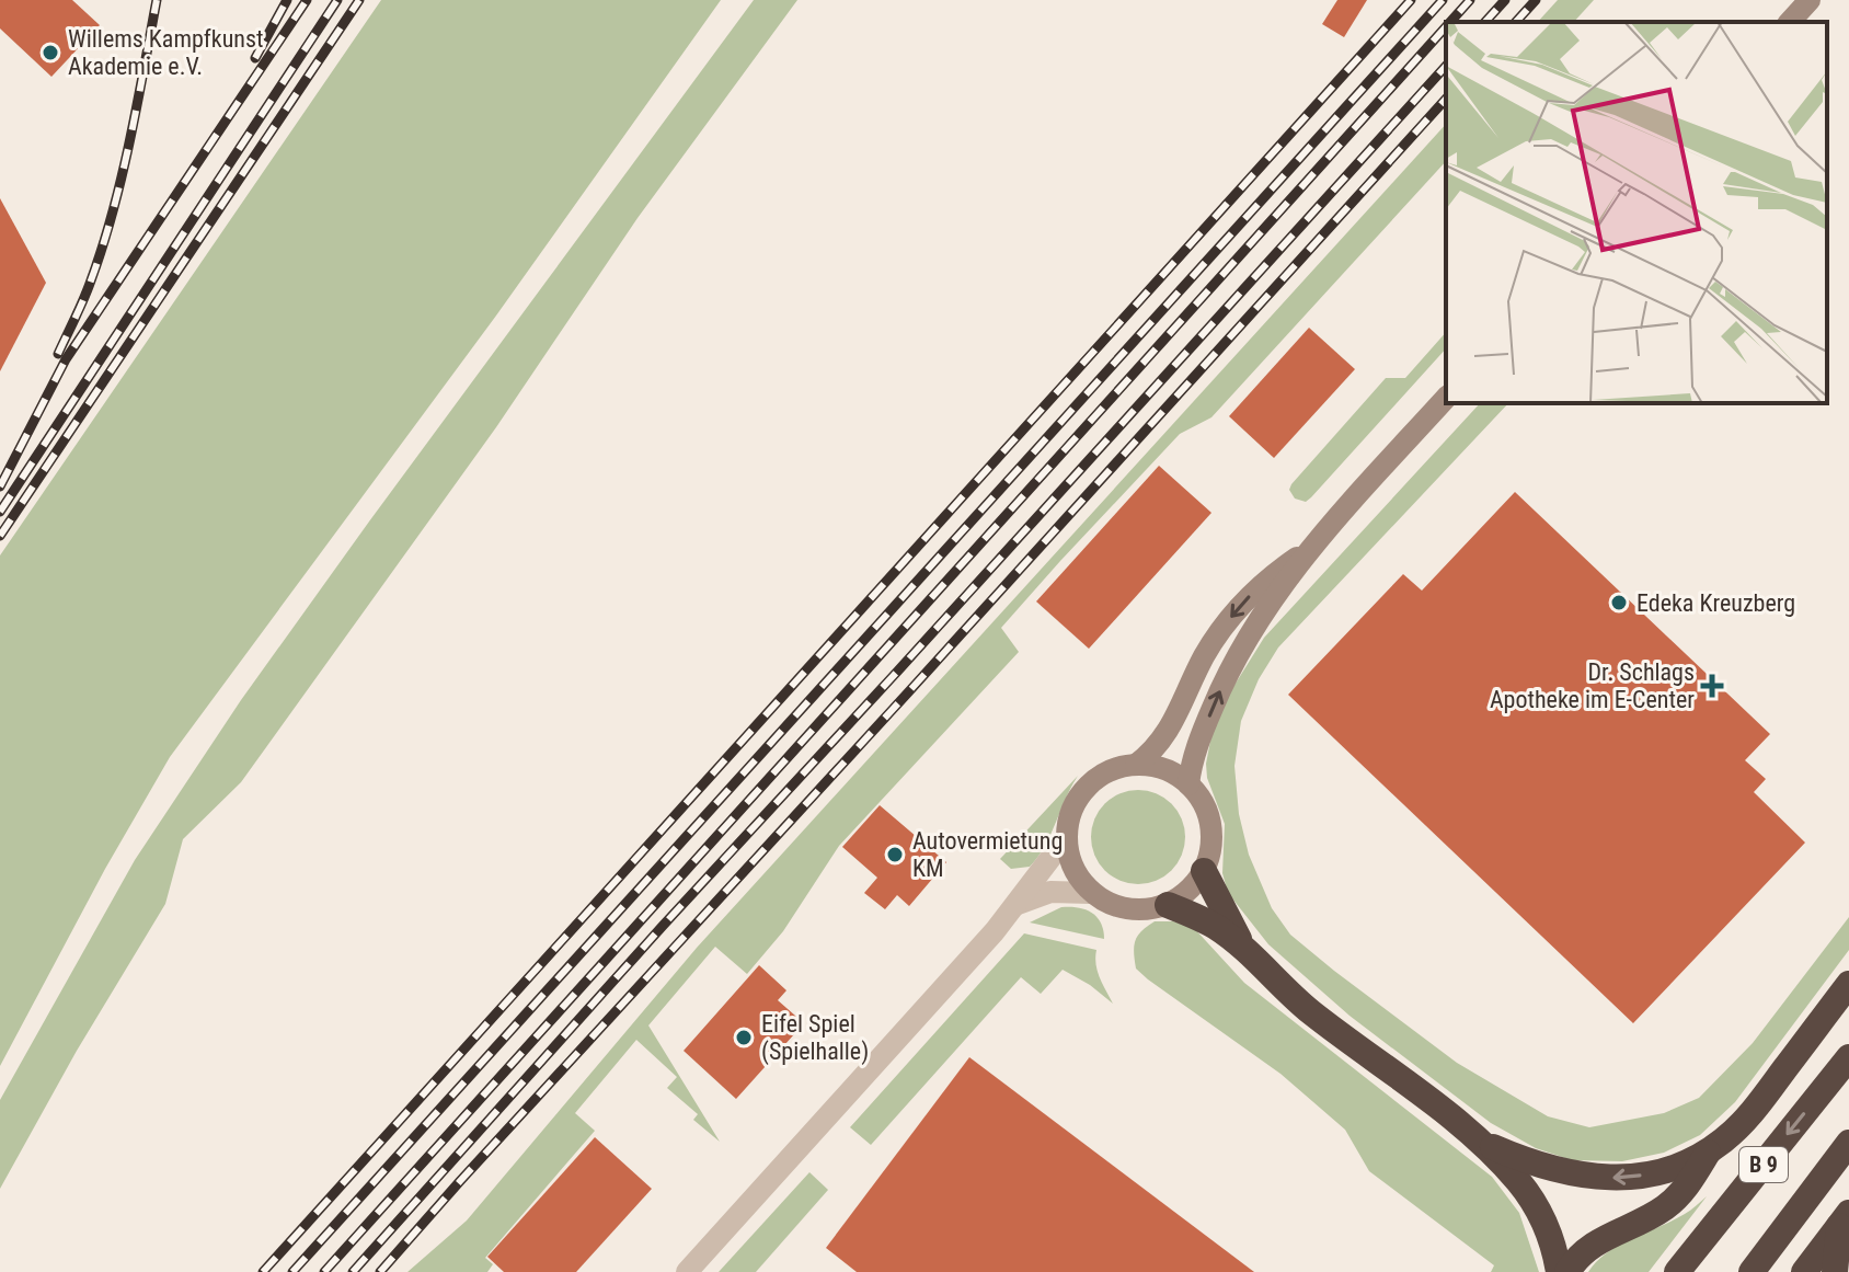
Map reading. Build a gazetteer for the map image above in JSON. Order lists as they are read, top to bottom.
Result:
{
  "streets": {
    "highway": ["B 9"]
  },
  "places": {
    "other": [
      "Willems Kampfkunst Akademie e.V.",
      "Edeka Kreuzberg",
      "Autovermietung KM",
      "Eifel Spiel (Spielhalle)"
    ],
    "health": ["Dr. Schlags Apotheke im E-Center"]
  }
}
